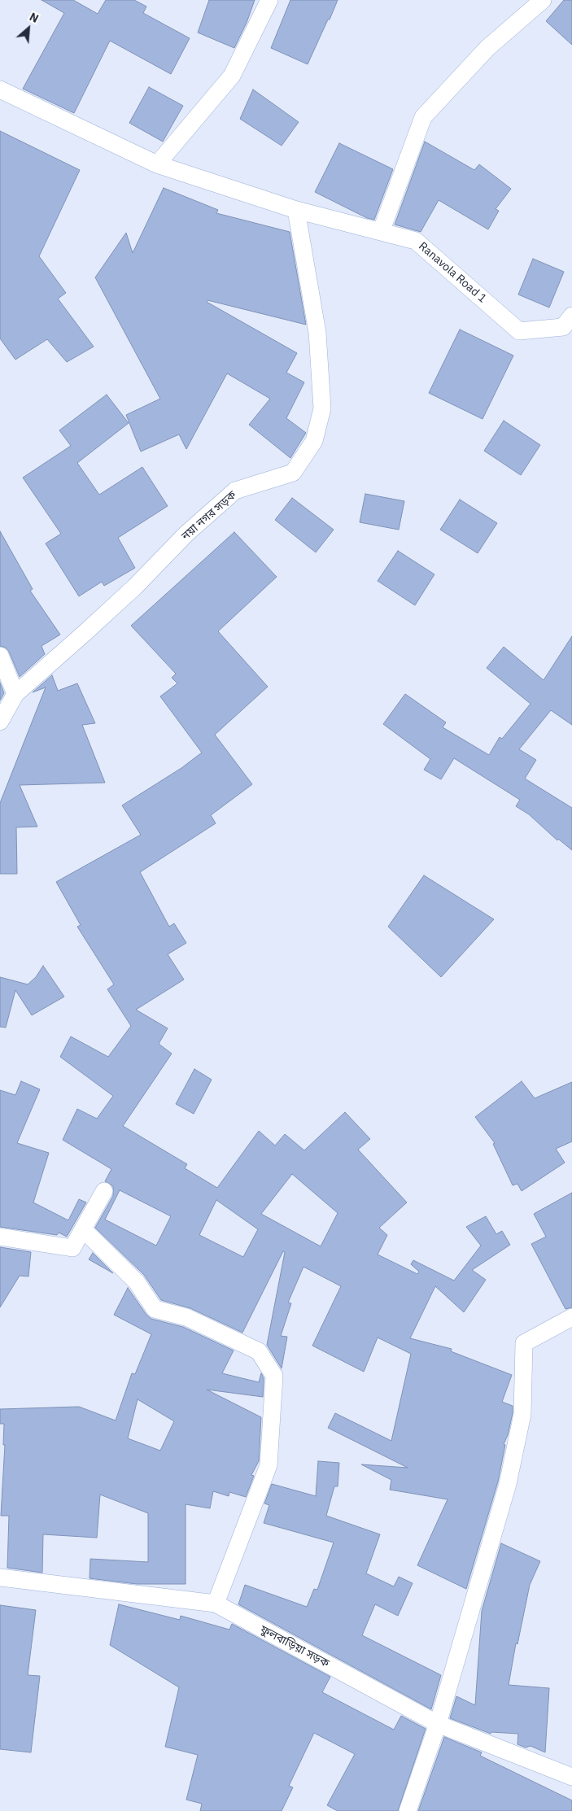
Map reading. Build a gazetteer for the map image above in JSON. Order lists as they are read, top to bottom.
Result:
{
  "streets": {
    "street": ["Ranavola Road 1", "নয়া নগর সড়ক", "ফুলবাড়িয়া সড়ক"]
  },
  "crossings": [
    ["Ranavola Road 1", "নয়া নগর সড়ক"]
  ],
  "north": "top right"
}
